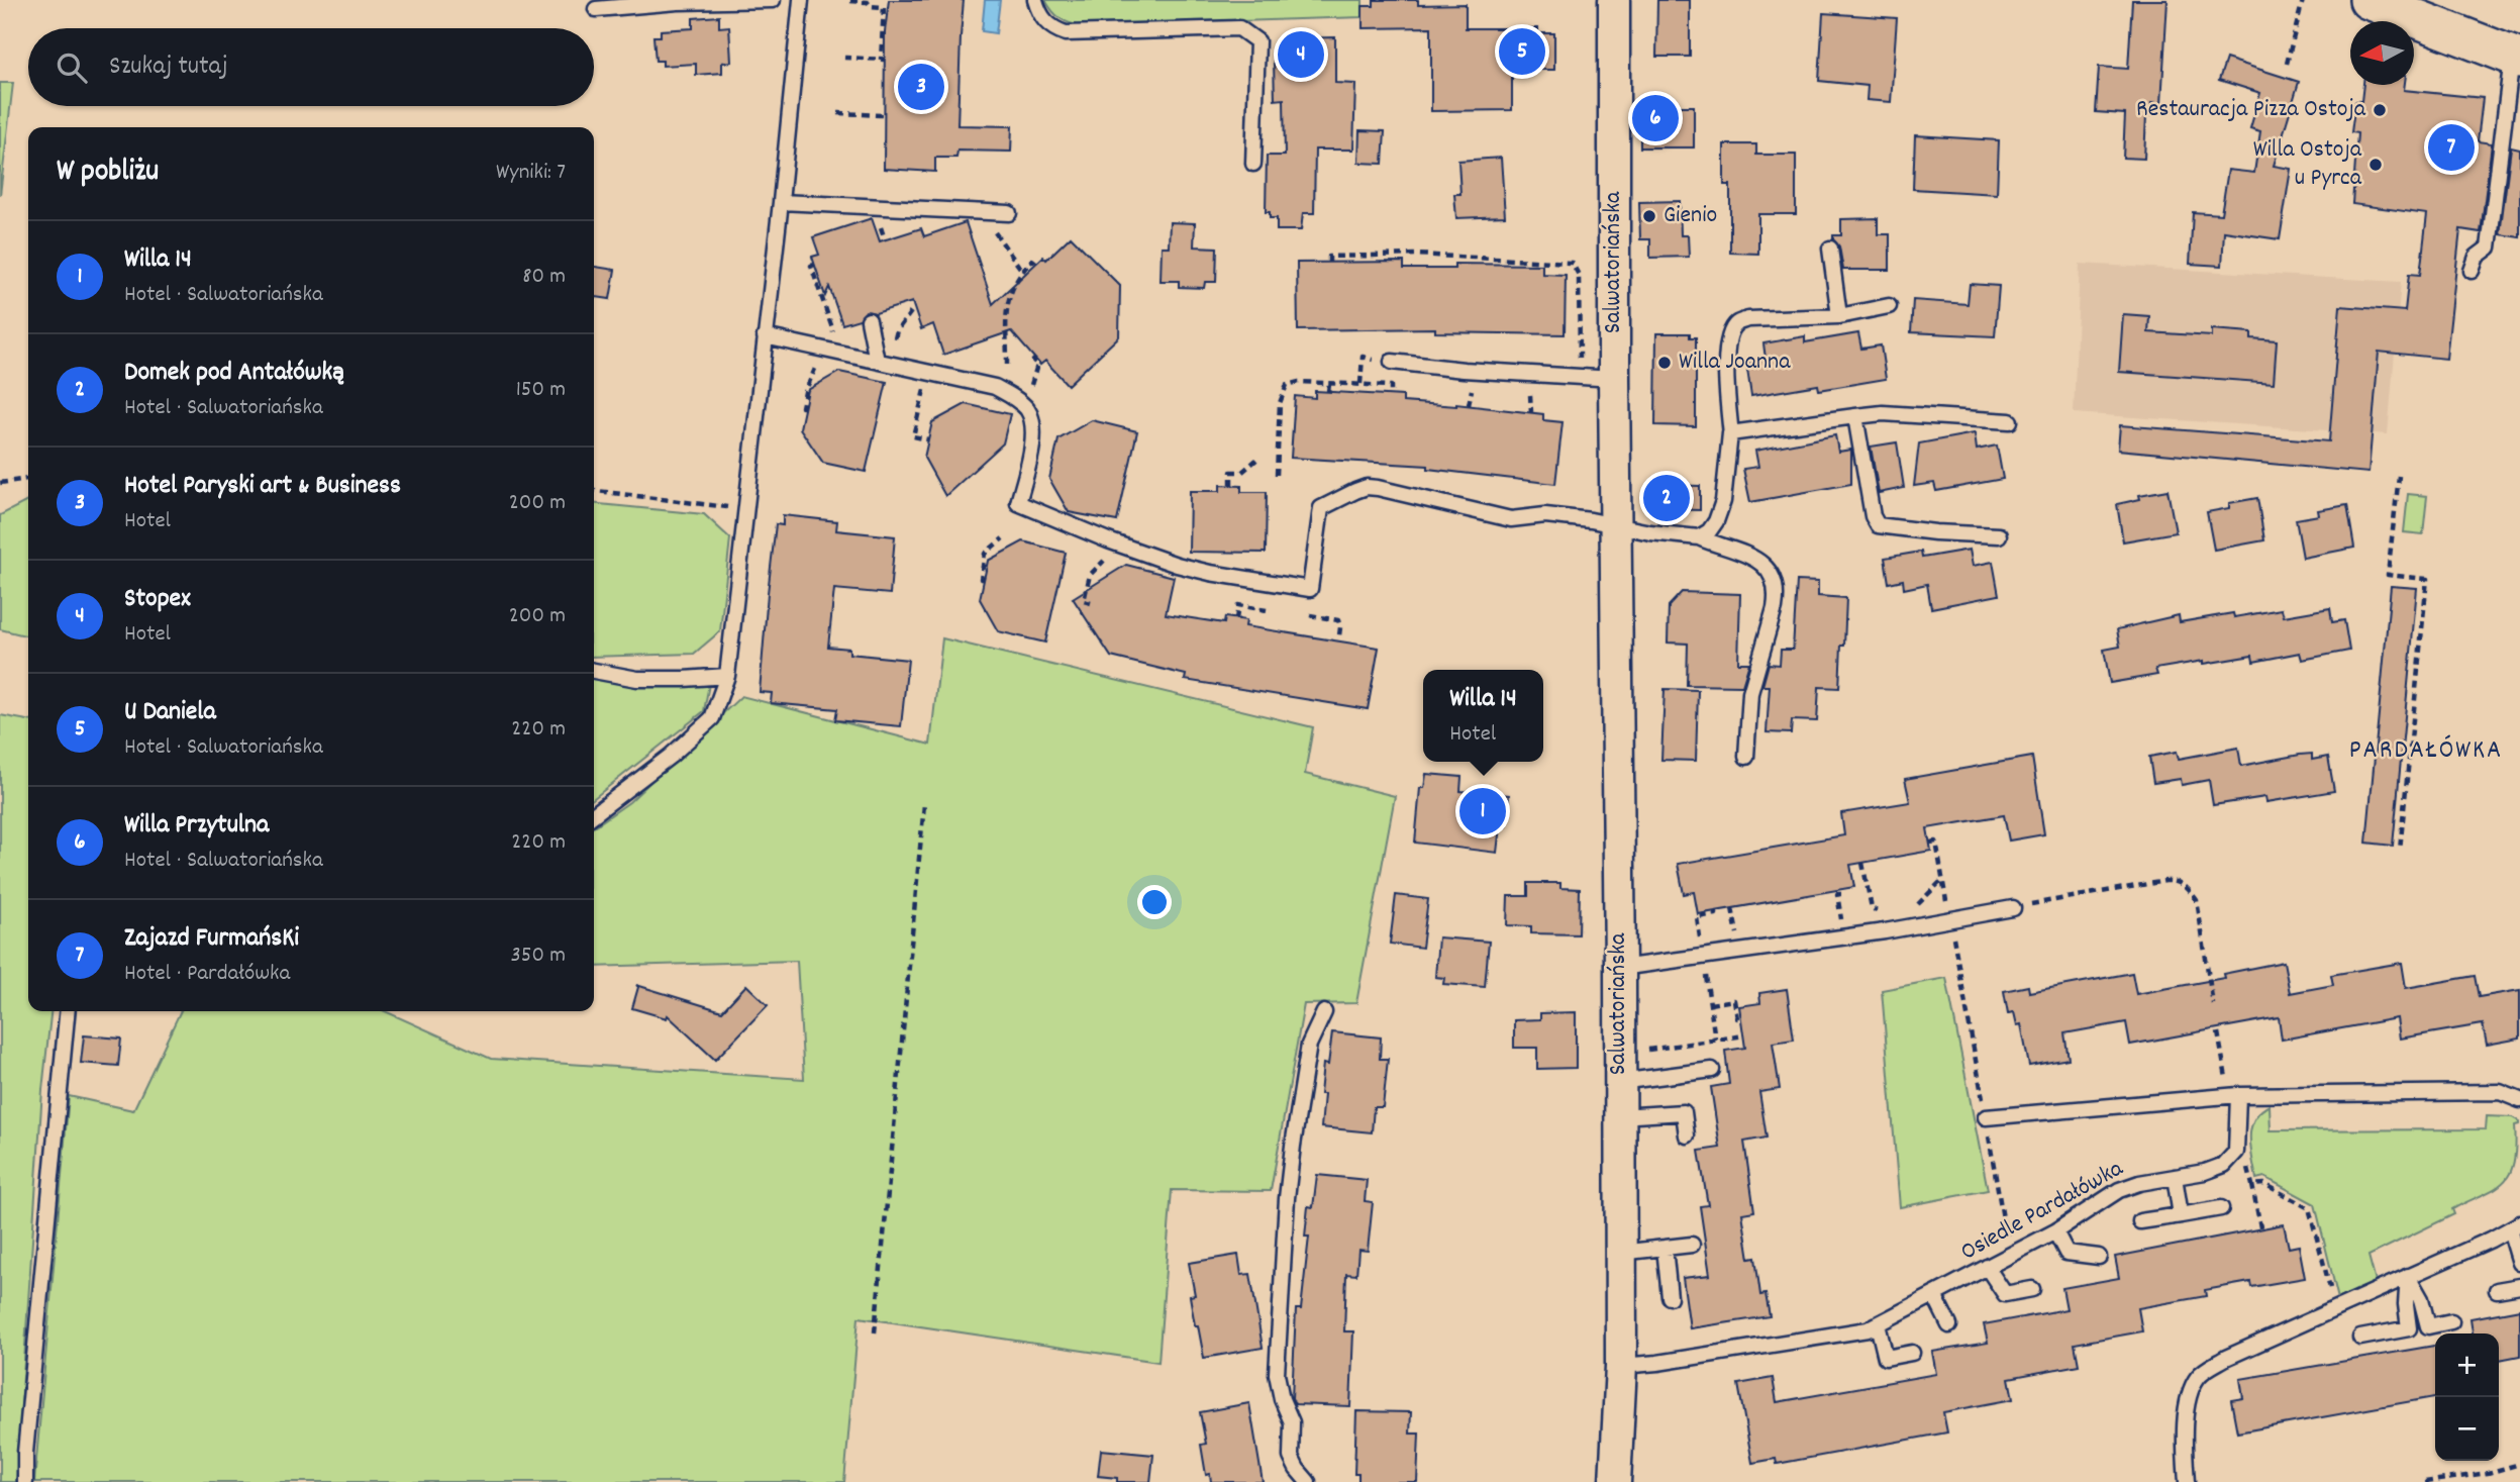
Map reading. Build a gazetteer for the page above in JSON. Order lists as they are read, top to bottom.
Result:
{
  "streets": {
    "street": ["Salwatoriańska"],
    "lane": ["Osiedle Pardałówka"]
  },
  "crossings": [
    ["Salwatoriańska", "Osiedle Pardałówka"]
  ],
  "districts": ["PARDAŁÓWKA"],
  "places": [
    "Restauracja Pizza Ostoja",
    "Willa Ostoja u Pyrca",
    "Gienio",
    "Willa Joanna"
  ],
  "north": "left",
  "page": {
    "pins": [
      "5",
      "4",
      "3",
      "6",
      "7",
      "2",
      "1"
    ],
    "search": "Szukaj tutaj",
    "heading": ["W pobliżu", "Wyniki: 7"],
    "list": [
      {
        "mark": "1",
        "name": "Willa 14",
        "note": "Hotel · Salwatoriańska",
        "value": "80 m"
      },
      {
        "mark": "2",
        "name": "Domek pod Antałówką",
        "note": "Hotel · Salwatoriańska",
        "value": "150 m"
      },
      {
        "mark": "3",
        "name": "Hotel Paryski art & Business",
        "note": "Hotel",
        "value": "200 m"
      },
      {
        "mark": "4",
        "name": "Stopex",
        "note": "Hotel",
        "value": "200 m"
      },
      {
        "mark": "5",
        "name": "U Daniela",
        "note": "Hotel · Salwatoriańska",
        "value": "220 m"
      },
      {
        "mark": "6",
        "name": "Willa Przytulna",
        "note": "Hotel · Salwatoriańska",
        "value": "220 m"
      },
      {
        "mark": "7",
        "name": "Zajazd FurmańsKi",
        "note": "Hotel · Pardałówka",
        "value": "350 m"
      }
    ],
    "popup": ["Willa 14", "Hotel"],
    "map_buttons": ["+", "−"]
  }
}
